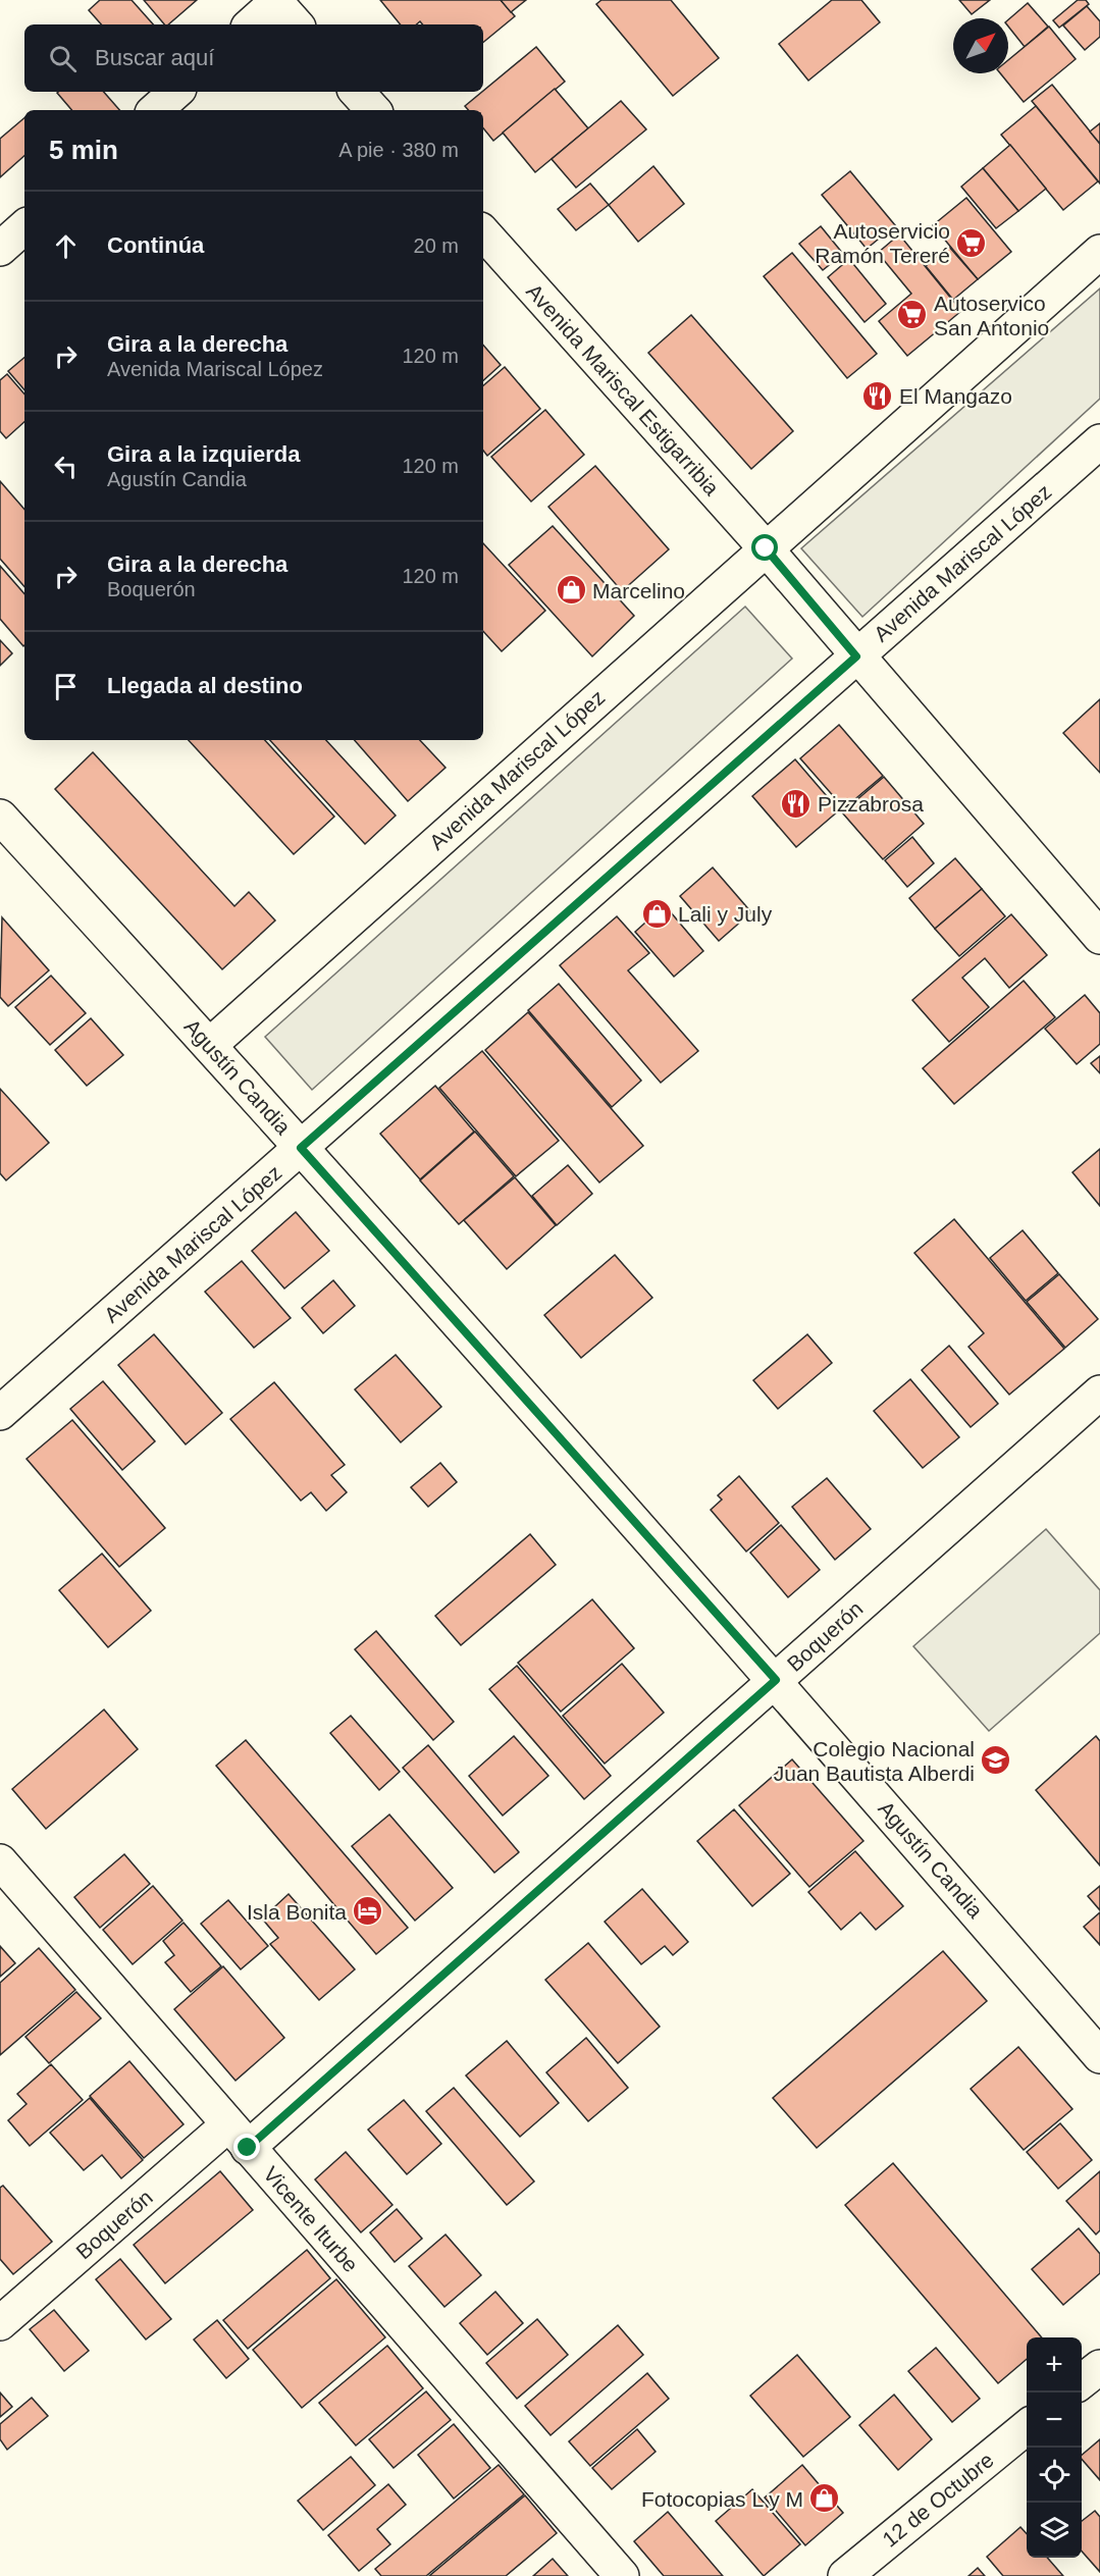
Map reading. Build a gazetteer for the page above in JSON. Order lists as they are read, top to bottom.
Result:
{
  "streets": {
    "street": [
      "Avenida Mariscal Estigarribia",
      "Avenida Mariscal López",
      "Agustín Candia",
      "Boquerón",
      "Vicente Iturbe",
      "12 de Octubre"
    ]
  },
  "crossings": [
    ["Avenida Mariscal Estigarribia", "Avenida Mariscal López"],
    ["Avenida Mariscal López", "Agustín Candia"],
    ["Agustín Candia", "Boquerón"],
    ["Boquerón", "Vicente Iturbe"]
  ],
  "places": {
    "supermarket": ["Autoservicio Ramón Tereré", "Autoservico San Antonio"],
    "restaurant": ["El Mangazo", "Pizzabrosa"],
    "shop": ["Marcelino", "Lali y July", "Fotocopias L y M"],
    "school or university": ["Colegio Nacional Juan Bautista Alberdi"],
    "hotel": ["Isla Bonita"]
  },
  "north": "top right",
  "page": {
    "search": "Buscar aquí",
    "heading": ["5 min", "A pie · 380 m"],
    "list": [
      ["Continúa", "20 m"],
      ["Gira a la derecha", "Avenida Mariscal López", "120 m"],
      ["Gira a la izquierda", "Agustín Candia", "120 m"],
      ["Gira a la derecha", "Boquerón", "120 m"],
      "Llegada al destino"
    ],
    "map_buttons": ["+", "−"]
  }
}
